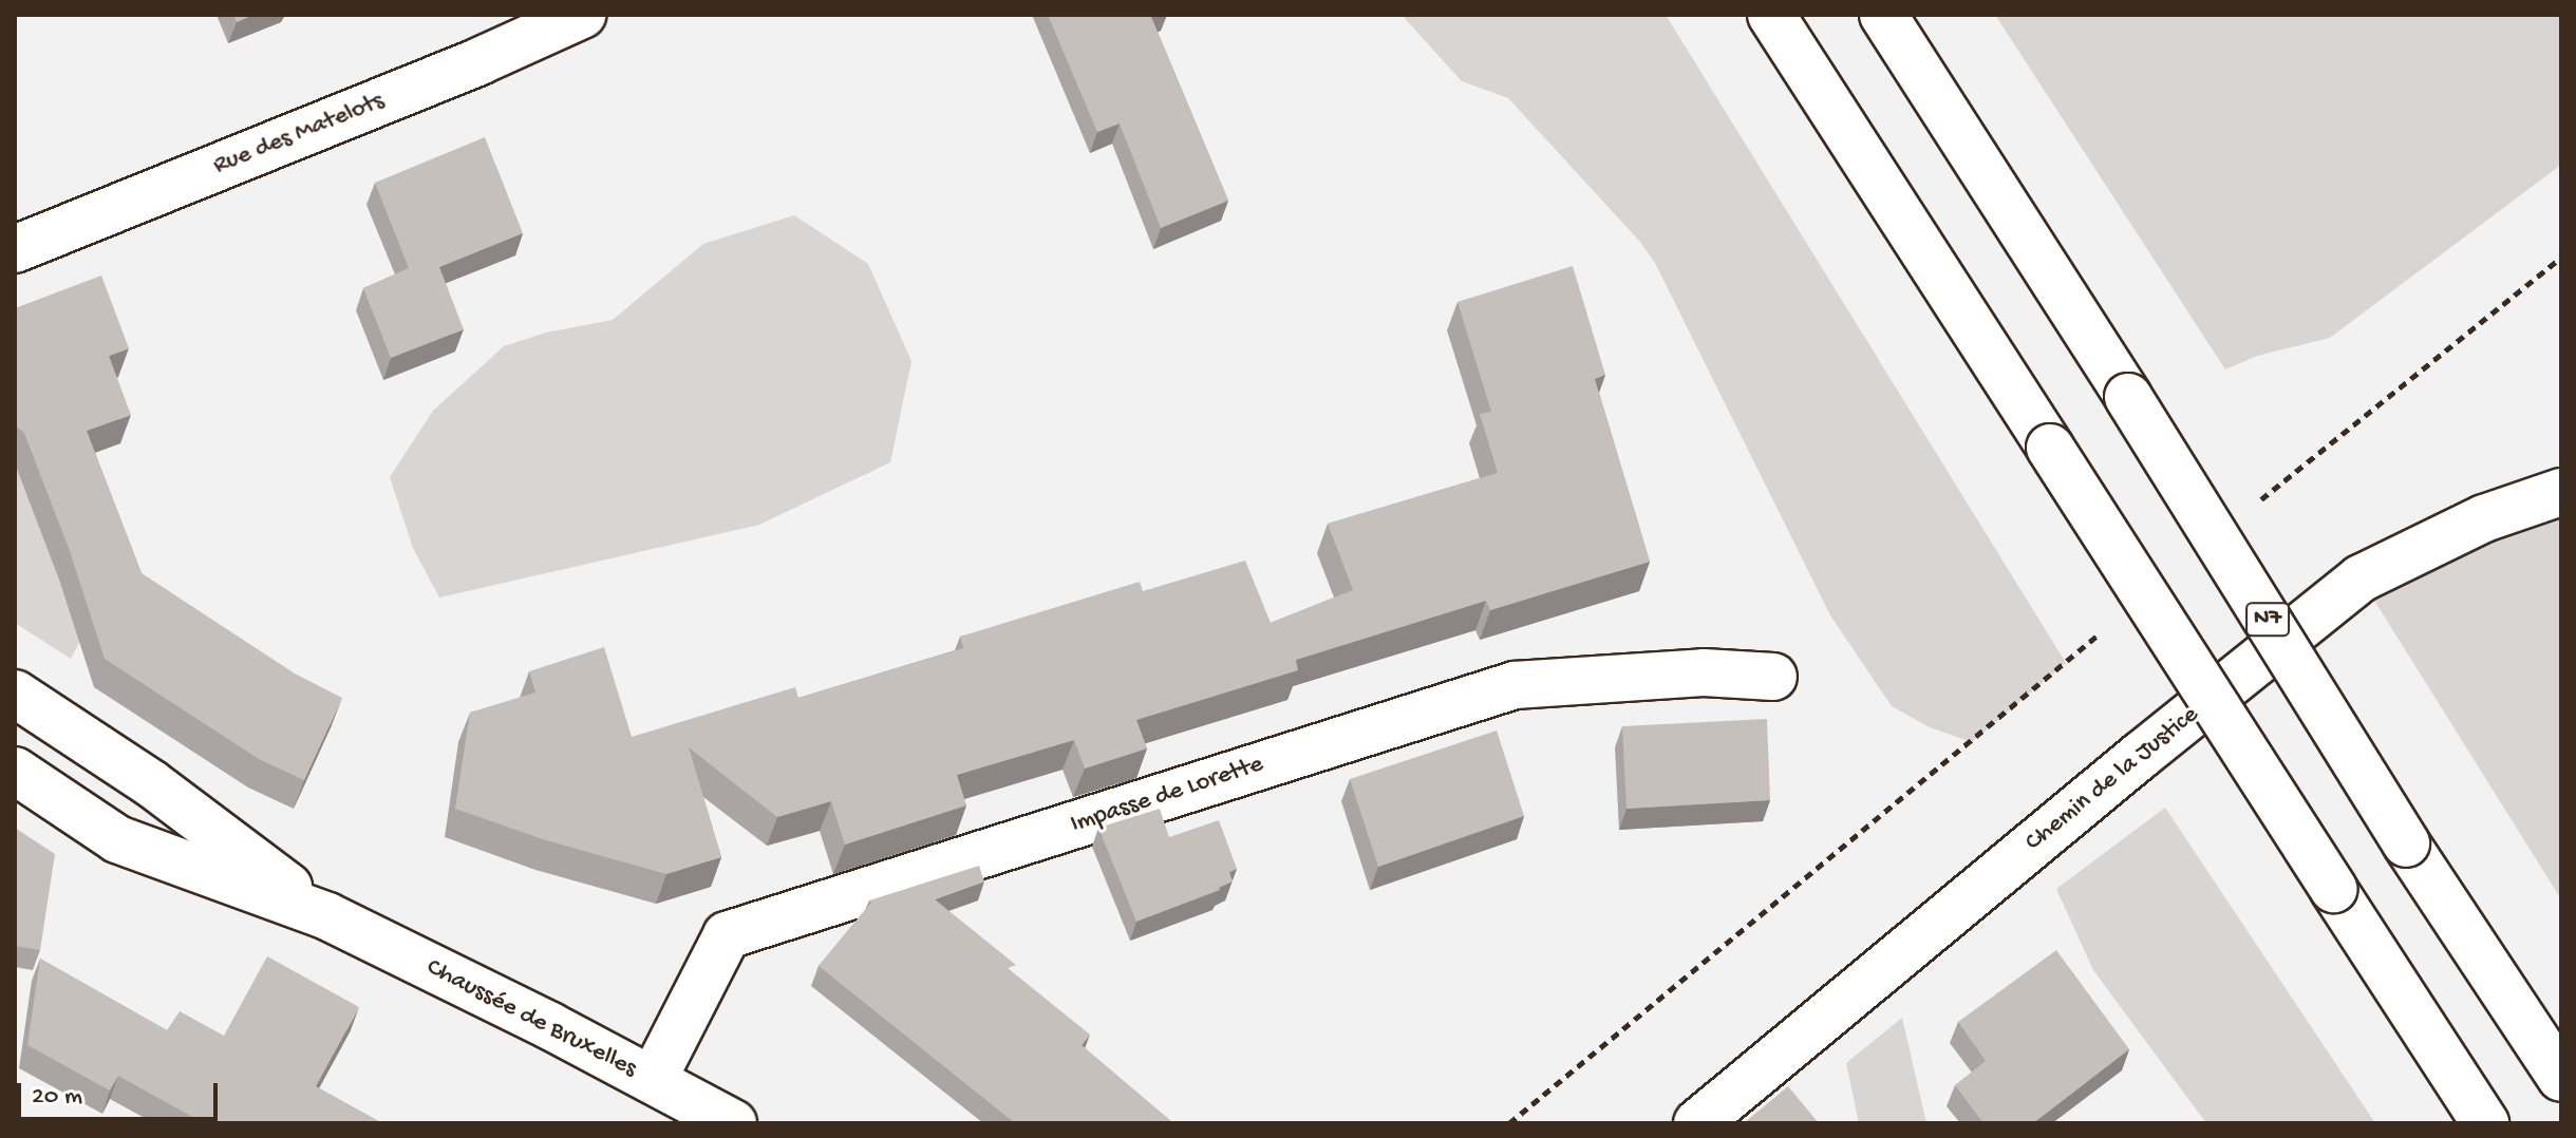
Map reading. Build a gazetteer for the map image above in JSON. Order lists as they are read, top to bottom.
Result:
{
  "streets": {
    "main road": [
      "Rue des Matelots",
      "N7",
      "Chemin de la Justice",
      "Impasse de Lorette",
      "Chaussée de Bruxelles"
    ]
  },
  "crossings": [
    ["Impasse de Lorette", "Chaussée de Bruxelles"]
  ],
  "scale_bar": "20 m"
}
